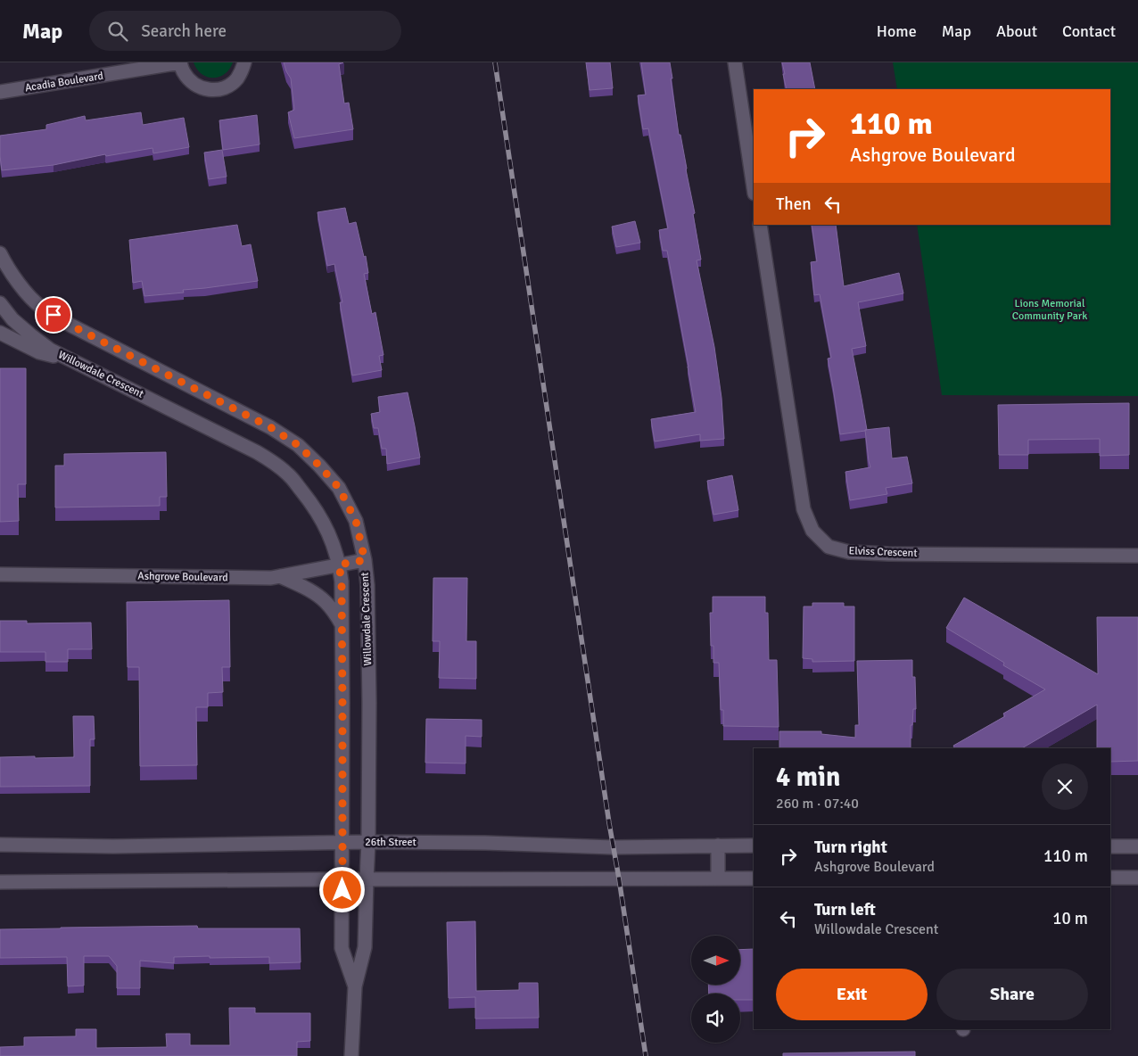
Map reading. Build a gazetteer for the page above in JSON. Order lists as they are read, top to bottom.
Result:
{
  "streets": {
    "street": [
      "Acadia Boulevard",
      "Willowdale Crescent",
      "Elviss Crescent",
      "Ashgrove Boulevard",
      "26th Street"
    ]
  },
  "crossings": [
    ["Willowdale Crescent", "Ashgrove Boulevard"],
    ["Willowdale Crescent", "26th Street"]
  ],
  "parks": ["Lions Memorial Community Park"],
  "north": "right",
  "page": {
    "header": "Map",
    "search": "Search here",
    "nav": [
      "Home",
      "Map",
      "About",
      "Contact"
    ],
    "turn": ["110 m", "Ashgrove Boulevard"],
    "then": "Then",
    "heading": ["4 min", "260 m · 07:40"],
    "list": [
      {
        "name": "Turn right",
        "note": "Ashgrove Boulevard",
        "value": "110 m"
      },
      {
        "name": "Turn left",
        "note": "Willowdale Crescent",
        "value": "10 m"
      }
    ],
    "buttons": ["Exit", "Share"]
  }
}
